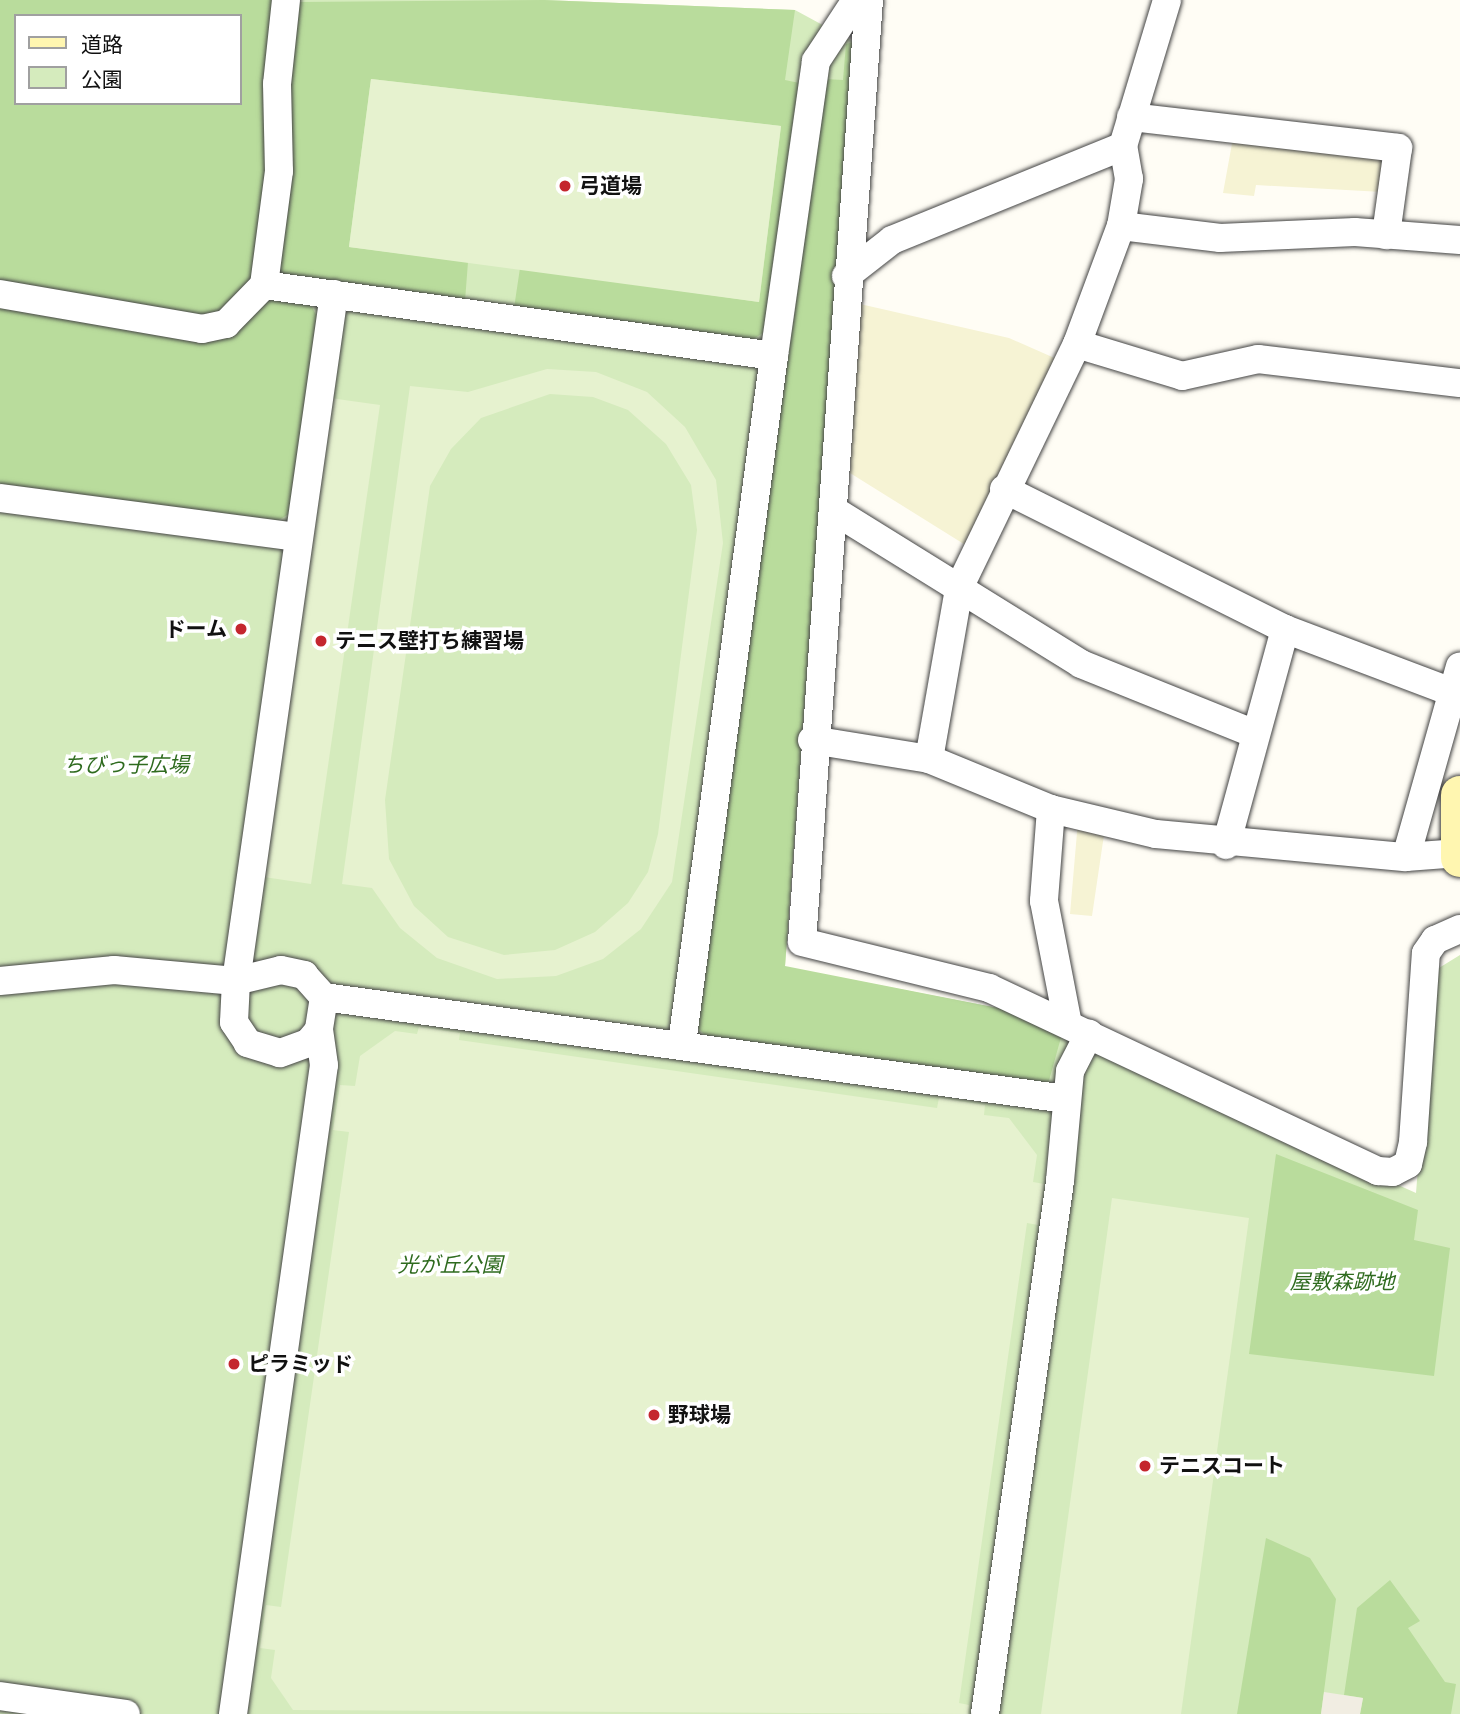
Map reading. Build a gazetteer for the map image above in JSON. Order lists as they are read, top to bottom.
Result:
{
  "parks": ["ちびっ子広場", "光が丘公園", "屋敷森跡地"],
  "places": [
    "弓道場",
    "ドーム",
    "テニス壁打ち練習場",
    "ピラミッド",
    "野球場",
    "テニスコート"
  ],
  "legend": ["道路", "公園"]
}
